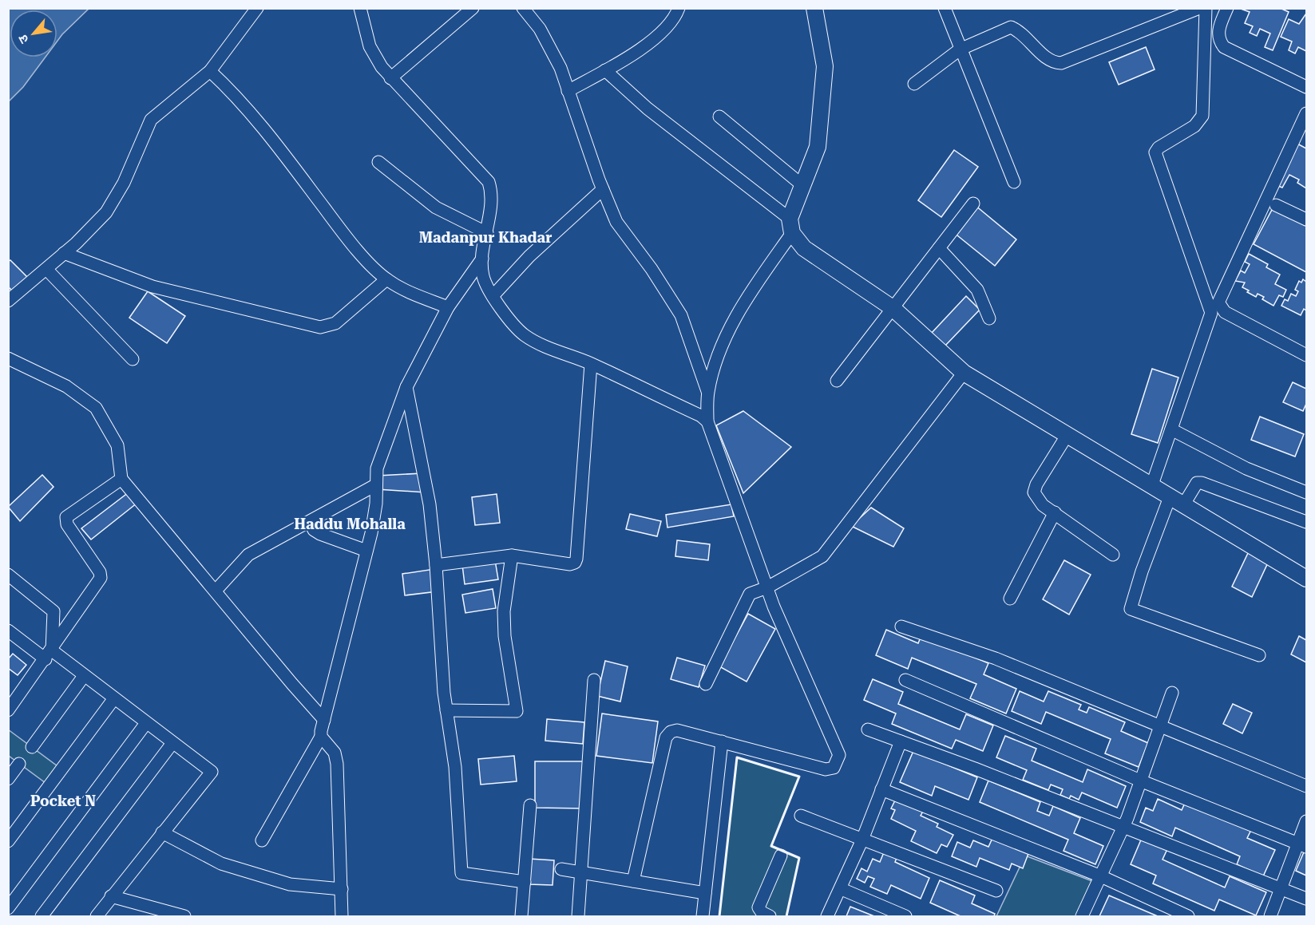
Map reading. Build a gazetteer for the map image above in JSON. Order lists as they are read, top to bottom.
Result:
{
  "districts": ["Madanpur Khadar", "Haddu Mohalla", "Pocket N"],
  "north": "bottom left"
}
